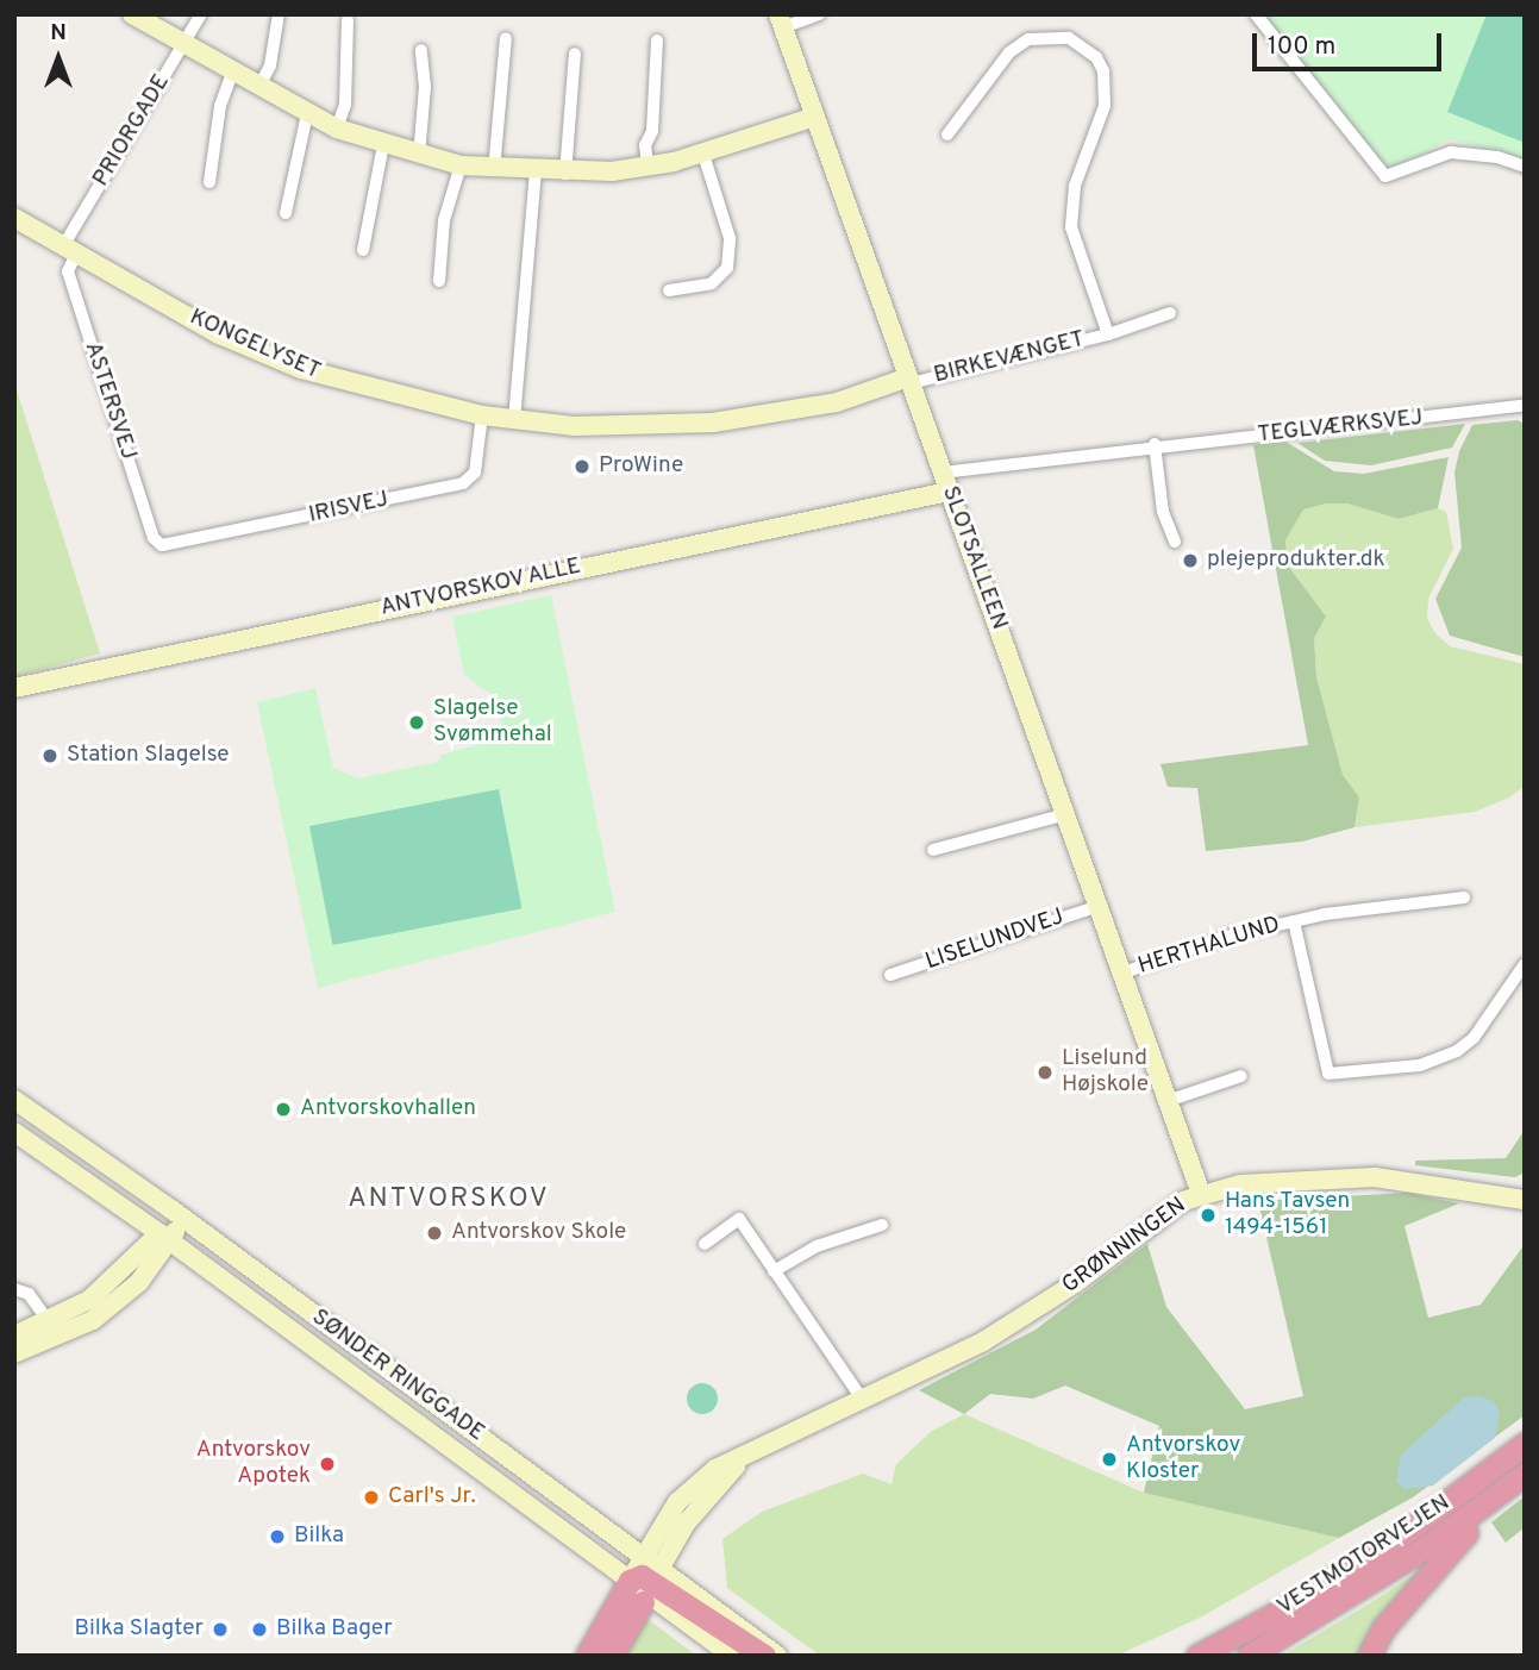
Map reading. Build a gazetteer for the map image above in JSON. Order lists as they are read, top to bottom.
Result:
{
  "streets": {
    "highway": ["VESTMOTORVEJEN"],
    "street": [
      "PRIORGADE",
      "KONGELYSET",
      "BIRKEVÆNGET",
      "ASTERSVEJ",
      "TEGLVÆRKSVEJ",
      "IRISVEJ",
      "SLOTSALLEEN",
      "ANTVORSKOV ALLE",
      "LISELUNDVEJ",
      "HERTHALUND",
      "GRØNNINGEN",
      "SØNDER RINGGADE"
    ]
  },
  "crossings": [
    ["PRIORGADE", "KONGELYSET"],
    ["PRIORGADE", "ASTERSVEJ"],
    ["KONGELYSET", "BIRKEVÆNGET"],
    ["KONGELYSET", "ASTERSVEJ"],
    ["KONGELYSET", "IRISVEJ"],
    ["KONGELYSET", "SLOTSALLEEN"],
    ["BIRKEVÆNGET", "SLOTSALLEEN"],
    ["ASTERSVEJ", "IRISVEJ"],
    ["TEGLVÆRKSVEJ", "SLOTSALLEEN"],
    ["SLOTSALLEEN", "ANTVORSKOV ALLE"],
    ["SLOTSALLEEN", "LISELUNDVEJ"],
    ["SLOTSALLEEN", "HERTHALUND"],
    ["SLOTSALLEEN", "GRØNNINGEN"],
    ["GRØNNINGEN", "SØNDER RINGGADE"]
  ],
  "districts": ["ANTVORSKOV"],
  "places": [
    "ProWine",
    "plejeprodukter.dk",
    "Slagelse Svømmehal",
    "Station Slagelse",
    "Liselund Højskole",
    "Antvorskovhallen",
    "Hans Tavsen 1494-1561",
    "Antvorskov Skole",
    "Antvorskov Kloster",
    "Antvorskov Apotek",
    "Carl's Jr.",
    "Bilka",
    "Bilka Slagter",
    "Bilka Bager"
  ],
  "scale_bar": "100 m",
  "north": "top"
}
